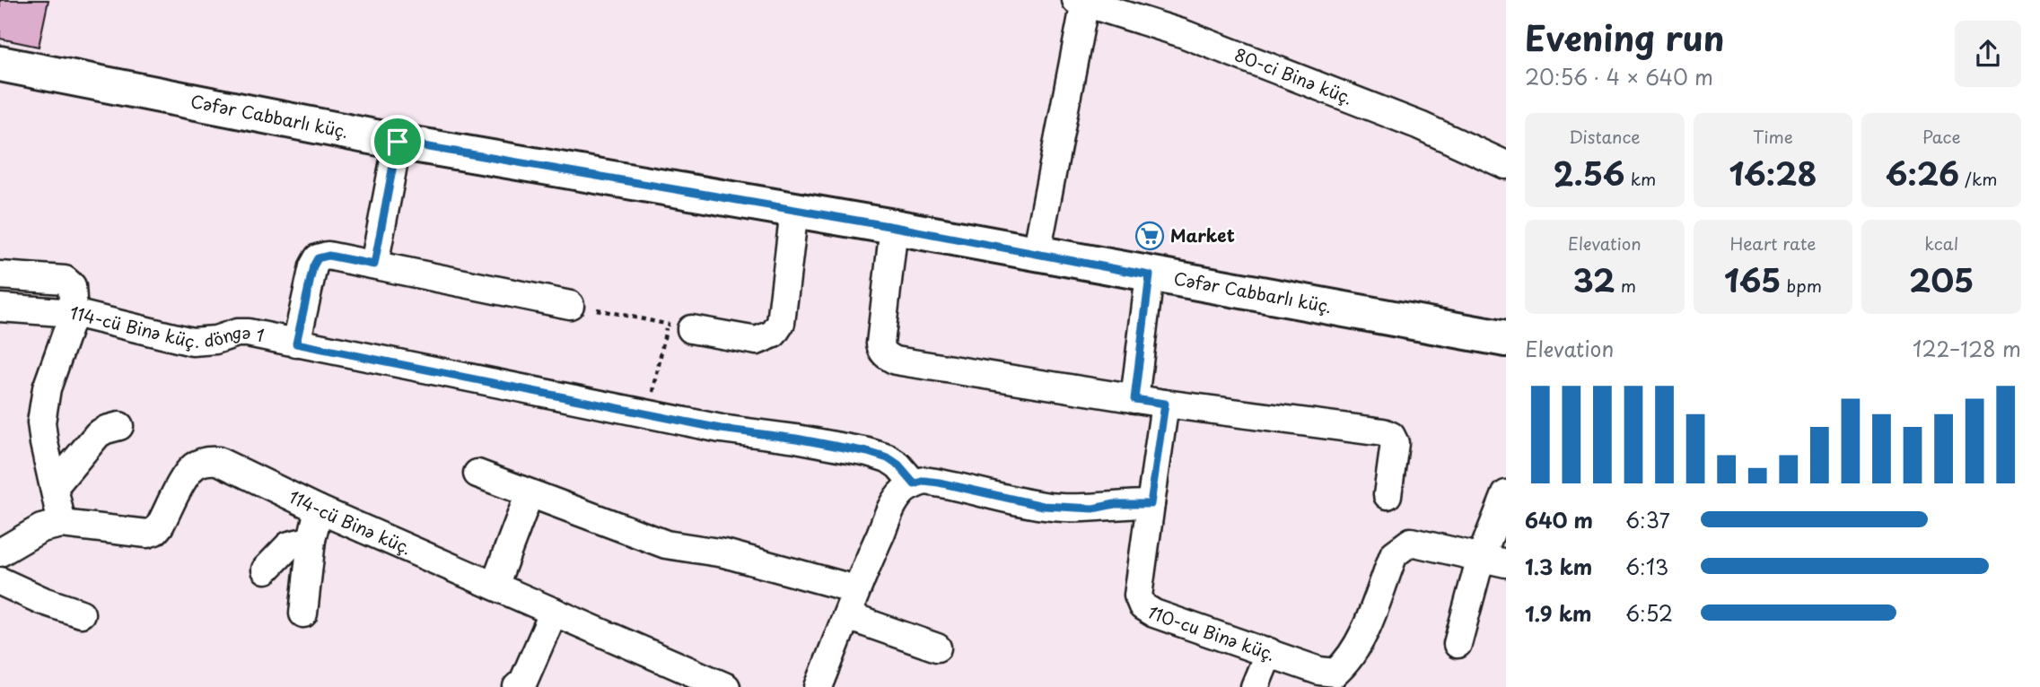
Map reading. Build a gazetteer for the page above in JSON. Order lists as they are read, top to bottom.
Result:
{
  "streets": {
    "street": [
      "80-ci Binə küç.",
      "Cəfər Cabbarlı küç.",
      "114-cü Binə küç. döngə 1",
      "114-cü Binə küç.",
      "110-cu Binə küç."
    ]
  },
  "places": {
    "supermarket": ["Market"]
  },
  "page": {
    "heading": ["Evening run", "20:56 · 4 × 640 m"],
    "stats": [
      ["Distance", "2.56 km"],
      ["Time", "16:28"],
      ["Pace", "6:26 /km"],
      ["Elevation", "32 m"],
      ["Heart rate", "165 bpm"],
      ["kcal", "205"]
    ],
    "chart": ["Elevation", "122–128 m"],
    "list": [
      {
        "name": "640 m",
        "note": "6:37"
      },
      {
        "name": "1.3 km",
        "note": "6:13"
      },
      {
        "name": "1.9 km",
        "note": "6:52"
      }
    ]
  }
}
